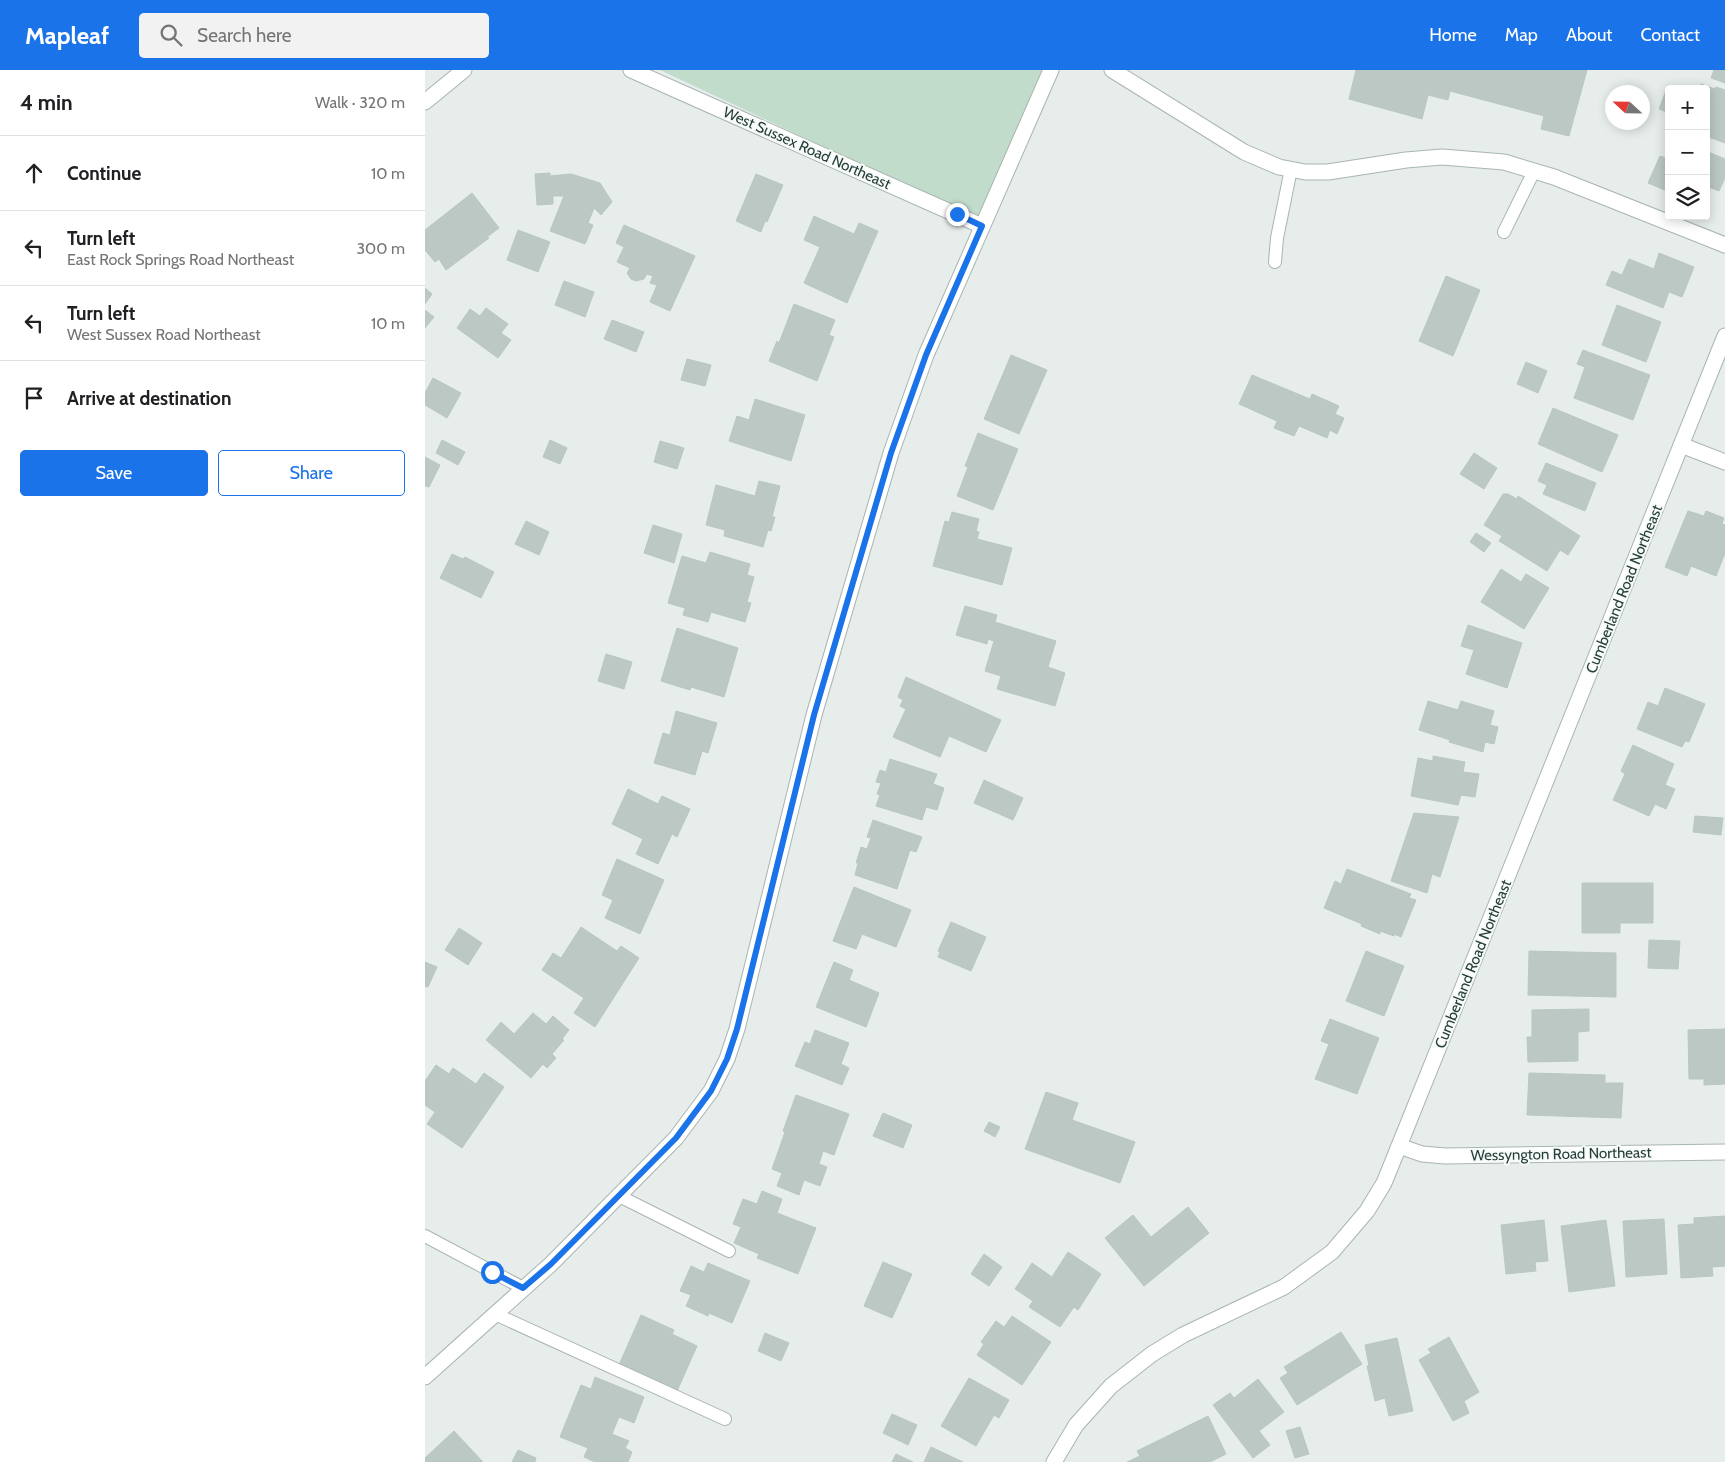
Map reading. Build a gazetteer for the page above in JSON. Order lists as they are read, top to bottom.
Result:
{
  "streets": {
    "street": ["West Sussex Road Northeast", "Cumberland Road Northeast", "Wessyngton Road Northeast"]
  },
  "crossings": [
    ["Cumberland Road Northeast", "Wessyngton Road Northeast"]
  ],
  "north": "left",
  "page": {
    "header": "Mapleaf",
    "search": "Search here",
    "nav": [
      "Home",
      "Map",
      "About",
      "Contact"
    ],
    "heading": ["4 min", "Walk · 320 m"],
    "map_buttons": ["+", "−"],
    "list": [
      ["Continue", "10 m"],
      ["Turn left", "East Rock Springs Road Northeast", "300 m"],
      ["Turn left", "West Sussex Road Northeast", "10 m"],
      "Arrive at destination"
    ],
    "buttons": ["Save", "Share"]
  }
}
